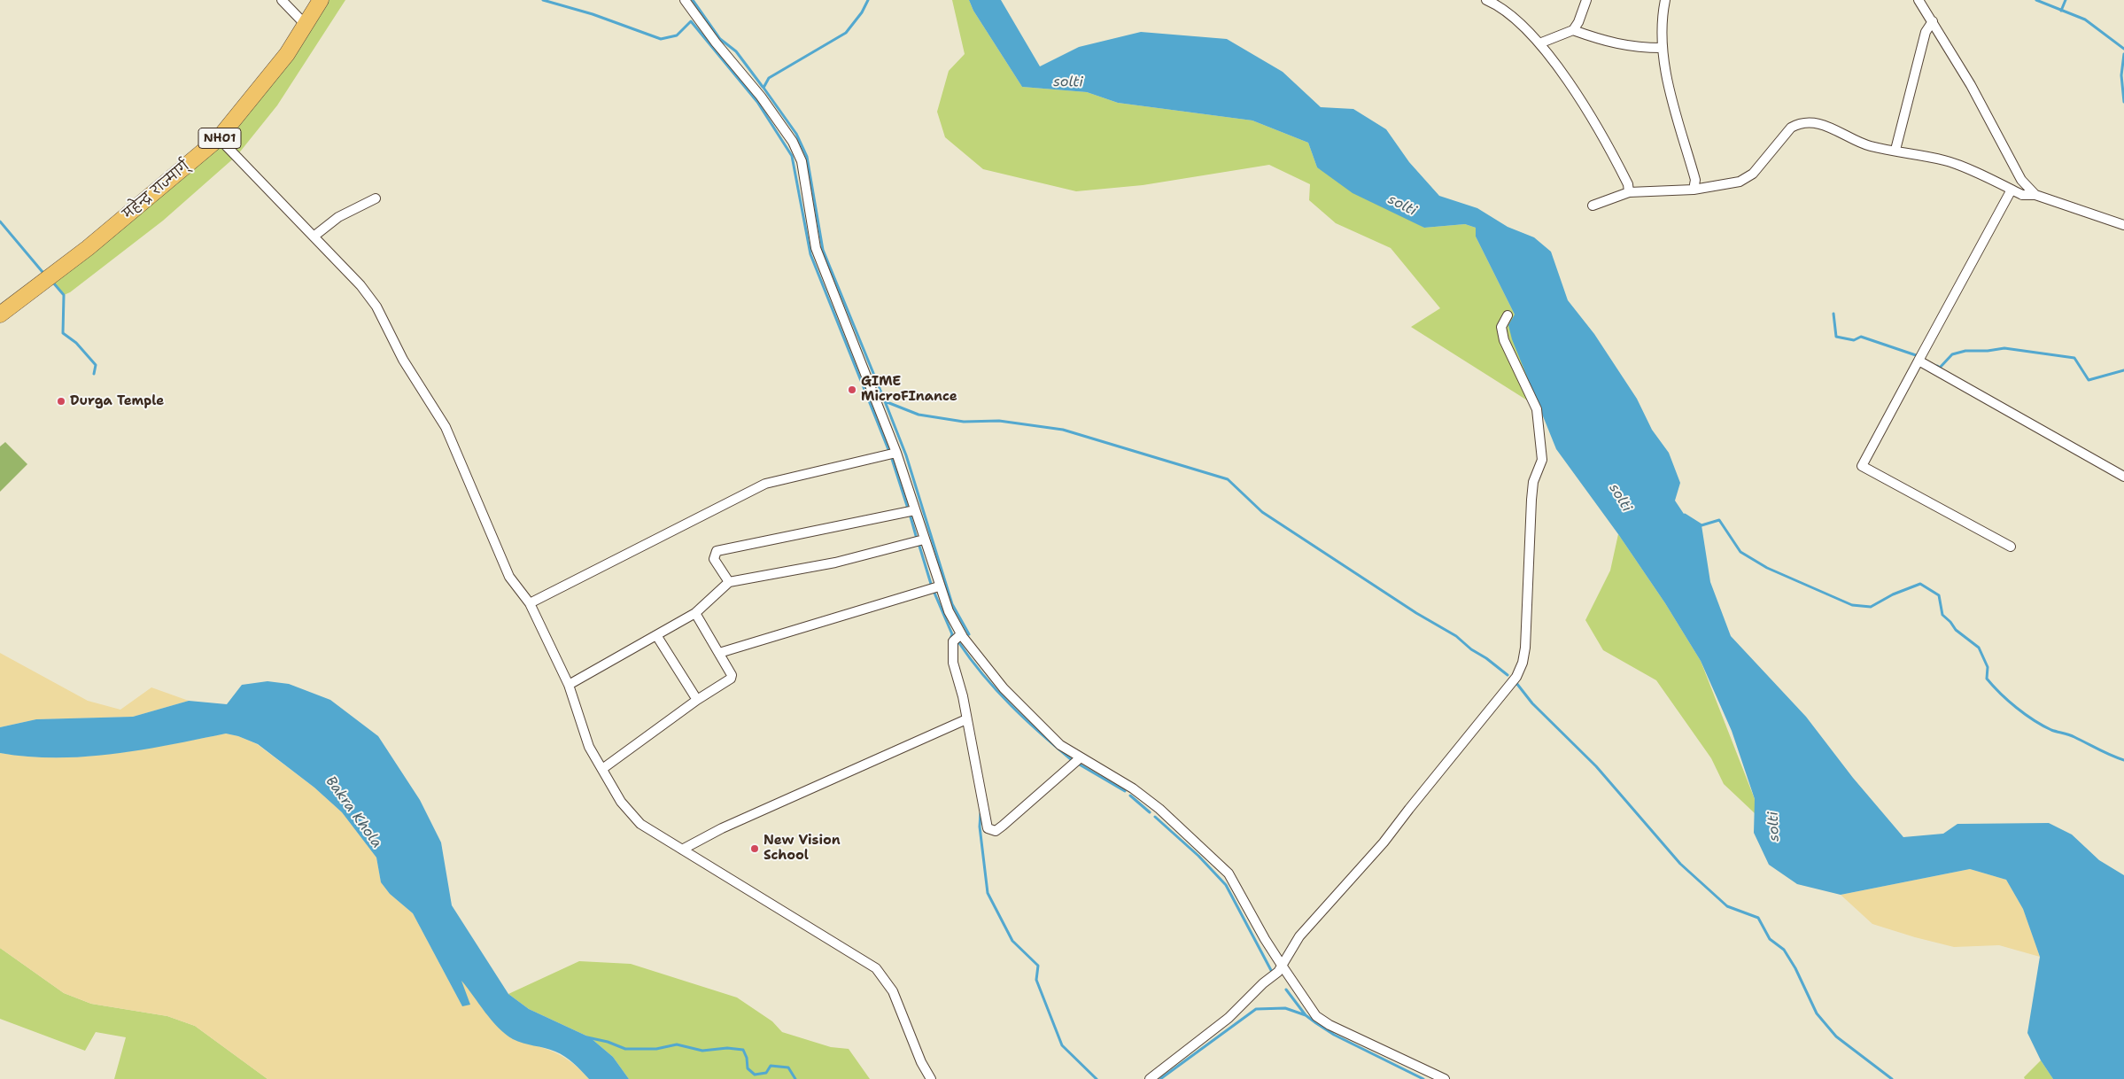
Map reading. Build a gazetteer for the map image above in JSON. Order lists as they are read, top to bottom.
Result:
{
  "streets": {
    "highway": ["NH01", "महेन्द्र राज्मार्ग्"]
  },
  "water": ["solti", "Bakra Khola"],
  "places": ["GIME MicroFInance", "Durga Temple", "New Vision School"]
}
